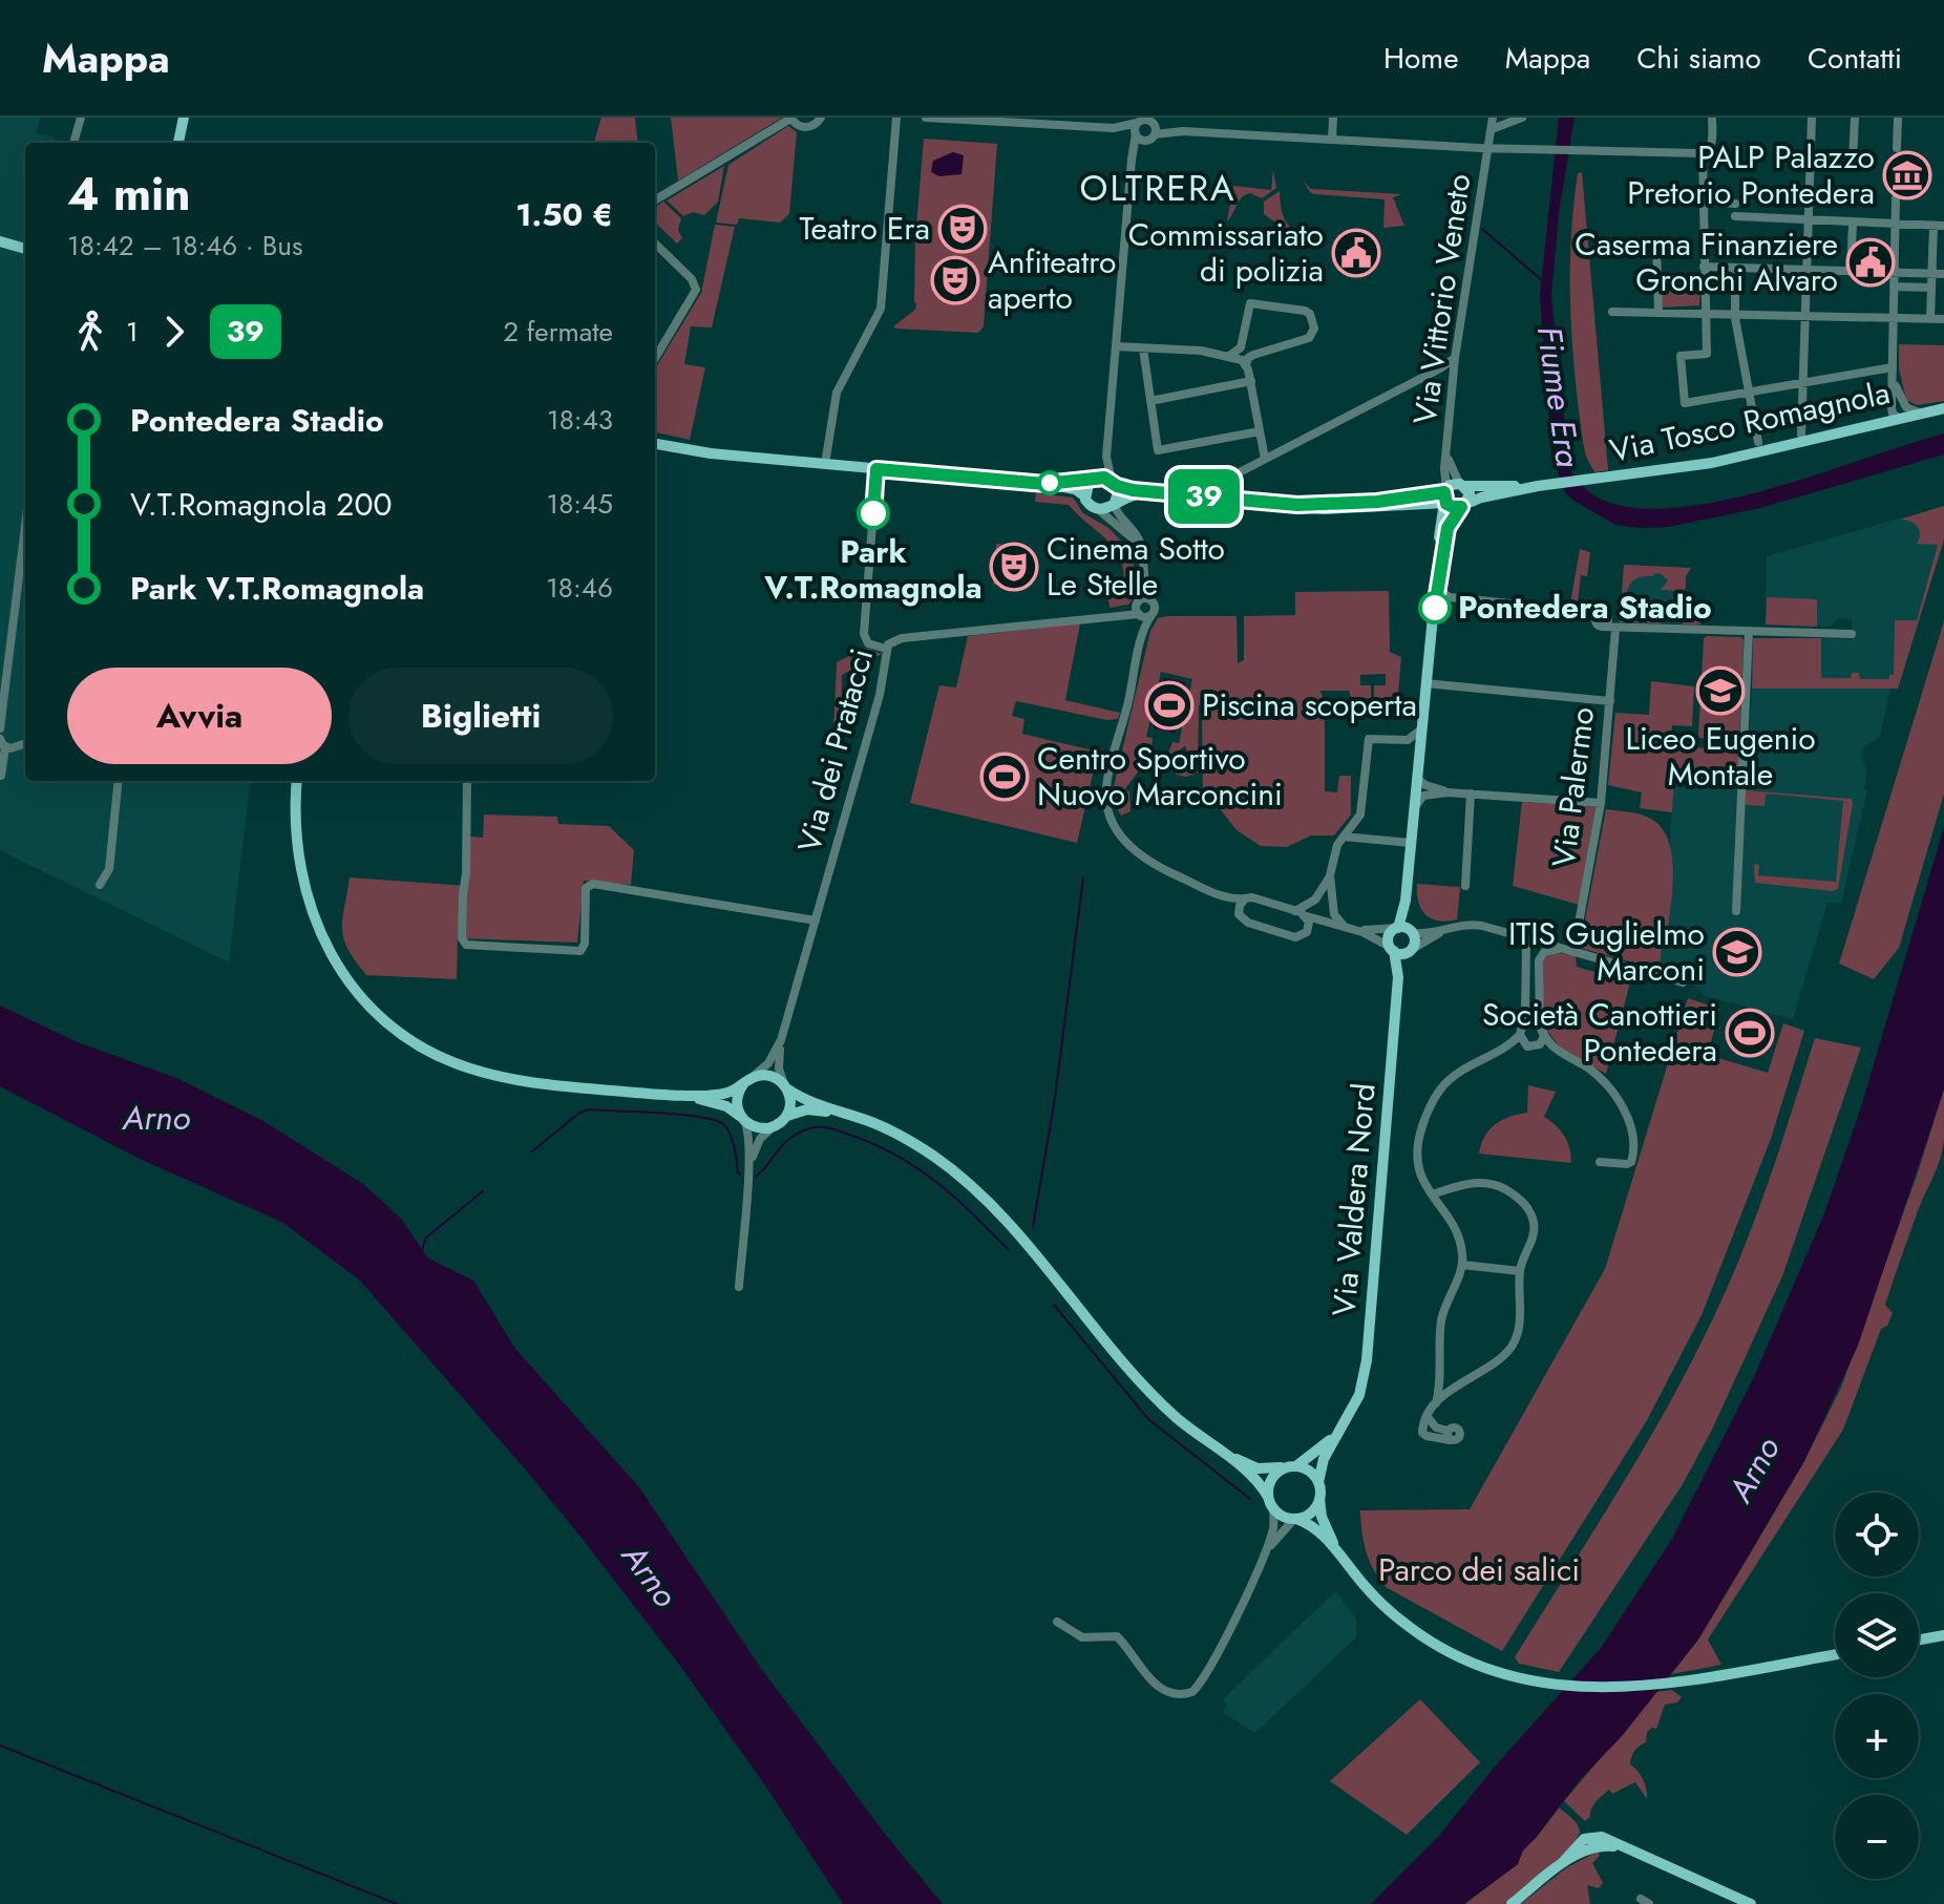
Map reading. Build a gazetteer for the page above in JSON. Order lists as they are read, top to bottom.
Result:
{
  "streets": {
    "main road": ["Via Vittorio Veneto", "Via Tosco Romagnola", "Via Valdera Nord"],
    "street": ["Via dei Pratacci", "Via Palermo"]
  },
  "crossings": [
    ["Via Vittorio Veneto", "Via Tosco Romagnola"],
    ["Via Vittorio Veneto", "Via Valdera Nord"]
  ],
  "districts": ["OLTRERA"],
  "water": ["Fiume Era", "Arno"],
  "parks": ["Parco dei salici"],
  "places": {
    "museum": ["PALP Palazzo Pretorio Pontedera"],
    "theatre": ["Teatro Era", "Anfiteatro aperto", "Cinema Sotto Le Stelle"],
    "public building": ["Commissariato di polizia", "Caserma Finanziere Gronchi Alvaro"],
    "other": ["Park V.T.Romagnola", "Pontedera Stadio"],
    "school or university": ["Liceo Eugenio Montale", "ITIS Guglielmo Marconi"],
    "sports": ["Piscina scoperta", "Centro Sportivo Nuovo Marconcini", "Società Canottieri Pontedera"]
  },
  "lines": ["bus line 39"],
  "page": {
    "header": "Mappa",
    "nav": [
      "Home",
      "Mappa",
      "Chi siamo",
      "Contatti"
    ],
    "on_map": "39",
    "heading": ["4 min", "18:42 – 18:46 · Bus", "1.50 €"],
    "legs": ["1", "39", "2 fermate"],
    "list": [
      {
        "name": "Pontedera Stadio",
        "value": "18:43"
      },
      {
        "name": "V.T.Romagnola 200",
        "value": "18:45"
      },
      {
        "name": "Park V.T.Romagnola",
        "value": "18:46"
      }
    ],
    "buttons": ["Avvia", "Biglietti"],
    "map_buttons": ["+", "−"]
  }
}
